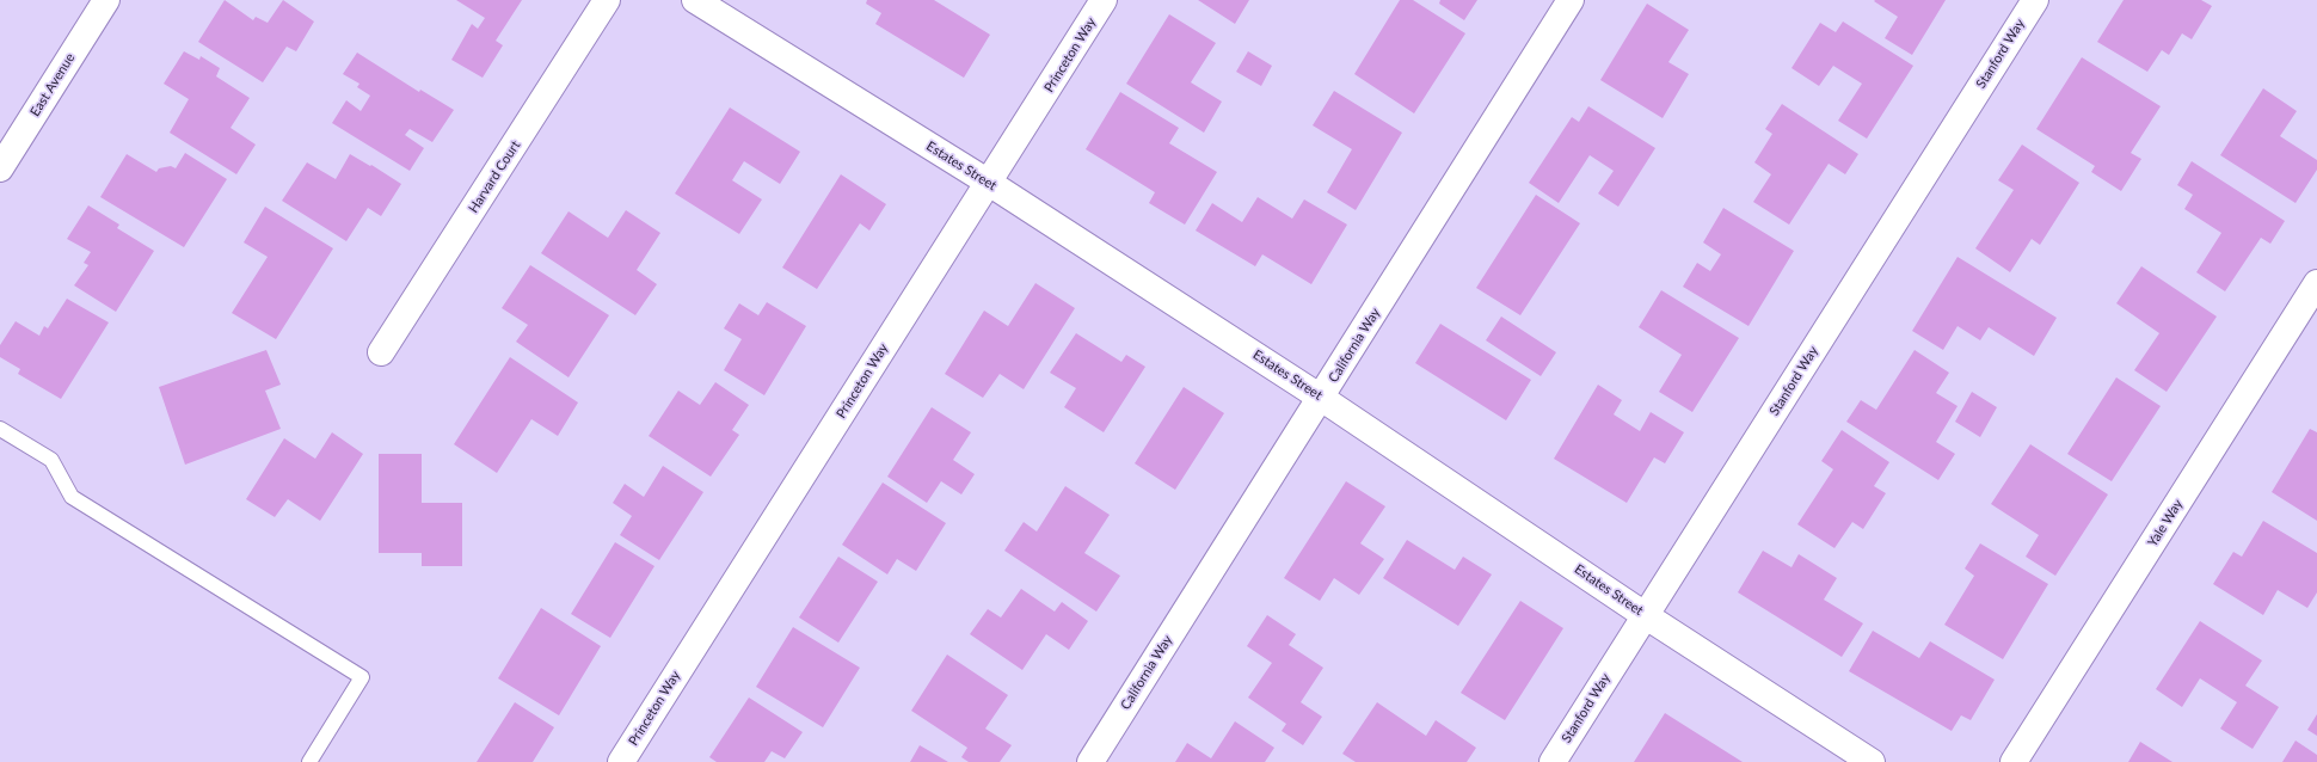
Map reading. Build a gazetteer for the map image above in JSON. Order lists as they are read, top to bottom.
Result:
{
  "streets": {
    "street": [
      "Stanford Way",
      "Princeton Way",
      "East Avenue",
      "Estates Street",
      "Harvard Court",
      "California Way",
      "Yale Way"
    ]
  },
  "crossings": [
    ["Stanford Way", "Estates Street"],
    ["Princeton Way", "Estates Street"],
    ["Estates Street", "California Way"]
  ]
}
